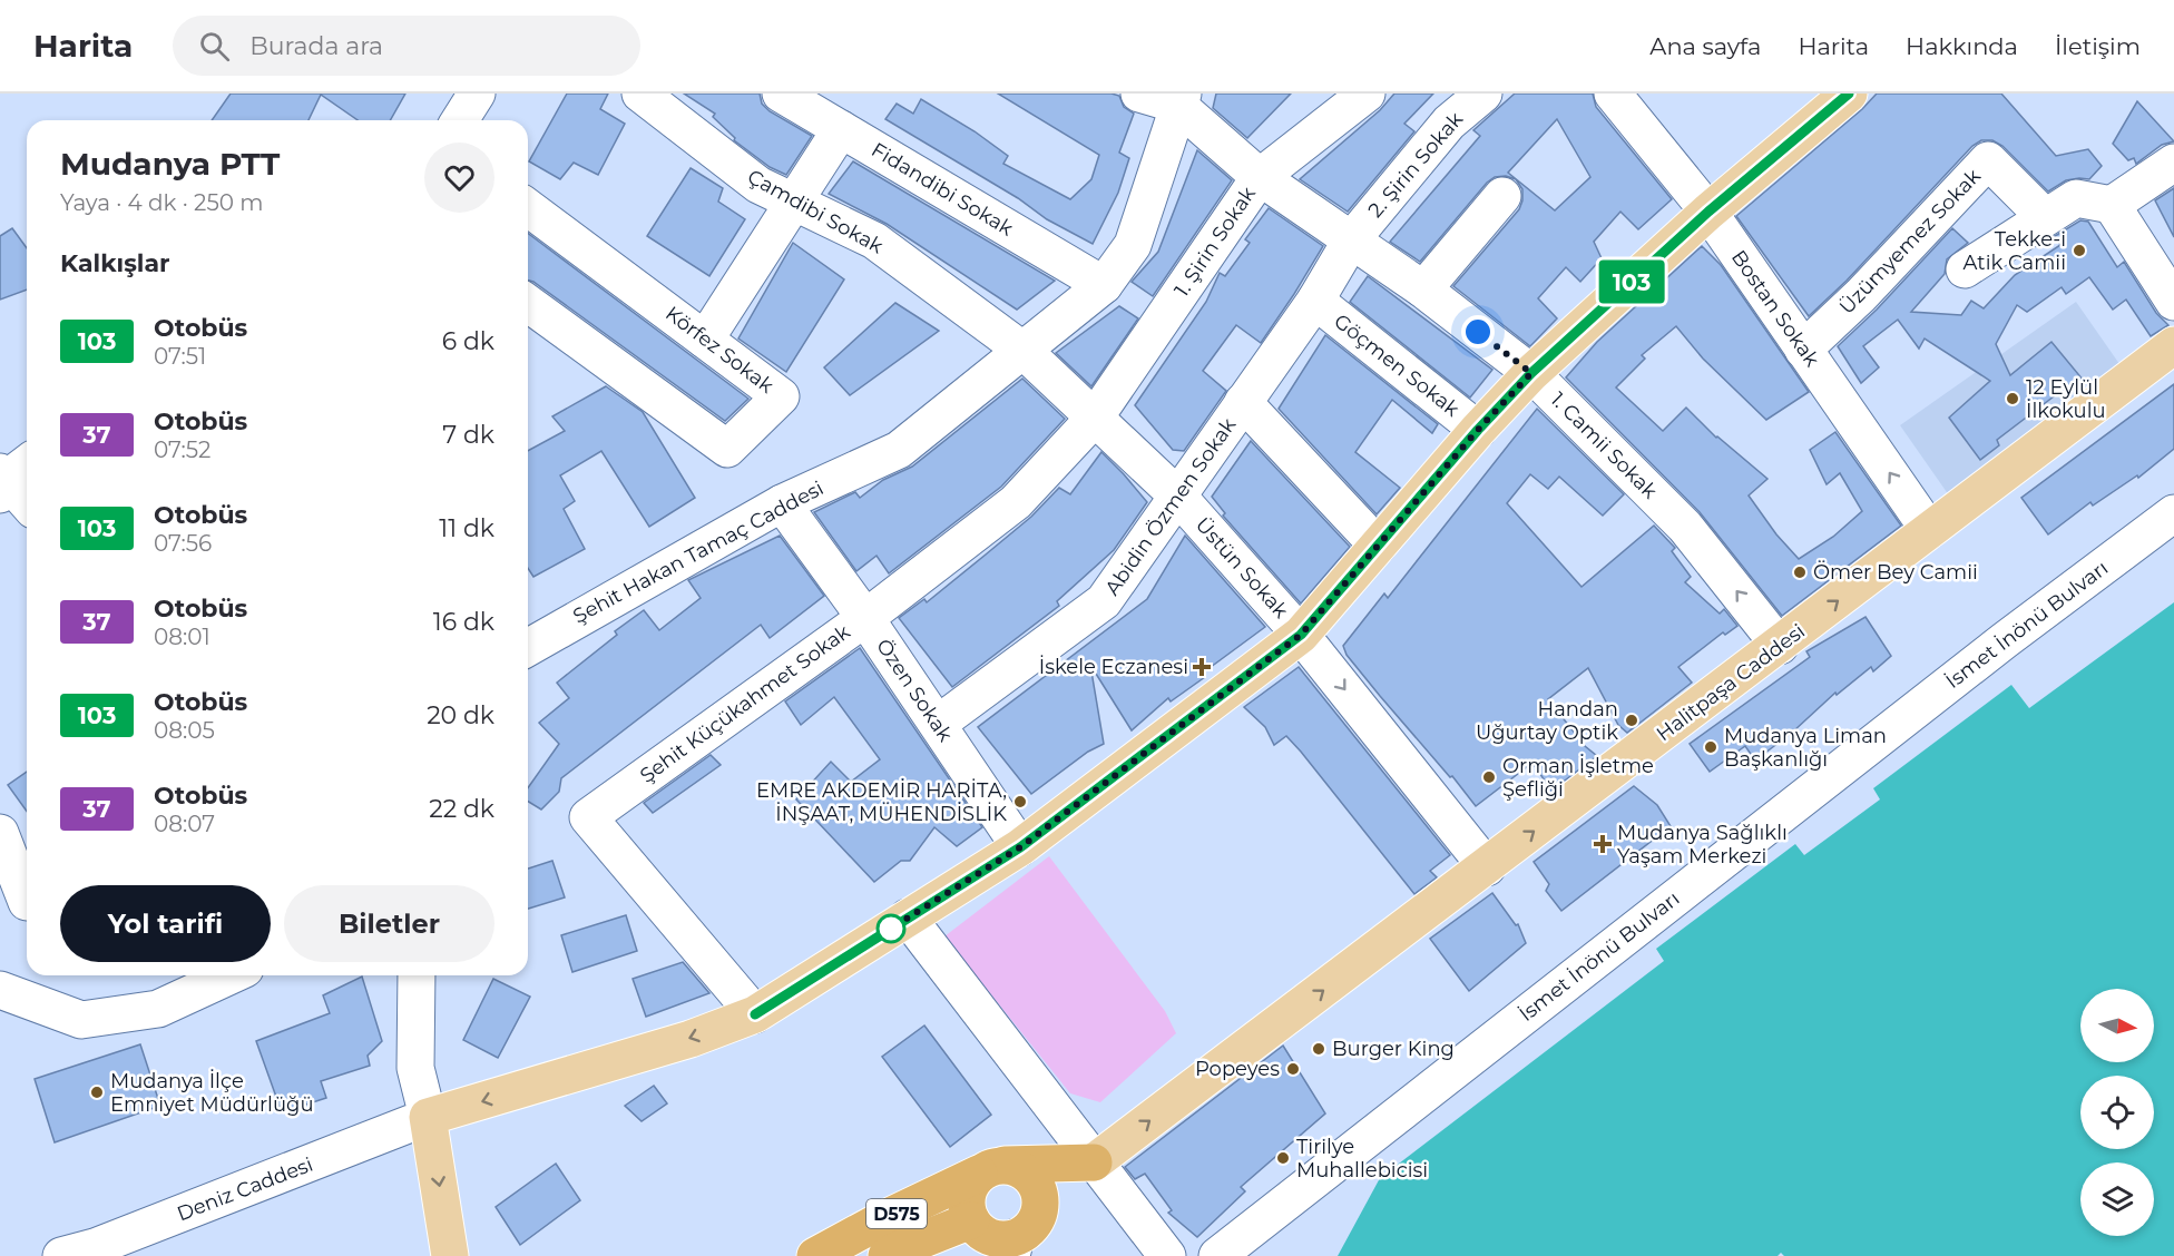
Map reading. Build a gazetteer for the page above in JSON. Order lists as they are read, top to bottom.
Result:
{
  "streets": {
    "highway": ["D575"],
    "main road": ["Halitpaşa Caddesi", "Deniz Caddesi"],
    "street": [
      "2. Şirin Sokak",
      "Fidandibi Sokak",
      "Çamdibi Sokak",
      "1. Şirin Sokak",
      "Üzümyemez Sokak",
      "Bostan Sokak",
      "Körfez Sokak",
      "Göçmen Sokak",
      "1. Camii Sokak",
      "Abidin Özmen Sokak",
      "Şehit Hakan Tamaç Caddesi",
      "Üstün Sokak",
      "İsmet İnönü Bulvarı",
      "Özen Sokak",
      "Şehit Küçükahmet Sokak"
    ]
  },
  "crossings": [
    ["2. Şirin Sokak", "1. Camii Sokak"],
    ["2. Şirin Sokak", "Abidin Özmen Sokak"],
    ["Fidandibi Sokak", "Şehit Hakan Tamaç Caddesi"],
    ["Çamdibi Sokak", "Şehit Hakan Tamaç Caddesi"],
    ["Çamdibi Sokak", "Üstün Sokak"],
    ["1. Şirin Sokak", "1. Camii Sokak"],
    ["1. Şirin Sokak", "Üstün Sokak"],
    ["1. Şirin Sokak", "Şehit Küçükahmet Sokak"],
    ["Üzümyemez Sokak", "Bostan Sokak"],
    ["Bostan Sokak", "Halitpaşa Caddesi"],
    ["Bostan Sokak", "Deniz Caddesi"],
    ["Göçmen Sokak", "Abidin Özmen Sokak"],
    ["Göçmen Sokak", "Deniz Caddesi"],
    ["1. Camii Sokak", "Abidin Özmen Sokak"],
    ["1. Camii Sokak", "Şehit Hakan Tamaç Caddesi"],
    ["1. Camii Sokak", "Halitpaşa Caddesi"],
    ["1. Camii Sokak", "Deniz Caddesi"],
    ["Abidin Özmen Sokak", "Üstün Sokak"],
    ["Abidin Özmen Sokak", "Özen Sokak"],
    ["Şehit Hakan Tamaç Caddesi", "Üstün Sokak"],
    ["Şehit Hakan Tamaç Caddesi", "Özen Sokak"],
    ["Üstün Sokak", "Halitpaşa Caddesi"],
    ["Üstün Sokak", "Şehit Küçükahmet Sokak"],
    ["Üstün Sokak", "Deniz Caddesi"],
    ["Özen Sokak", "Şehit Küçükahmet Sokak"],
    ["Özen Sokak", "Deniz Caddesi"],
    ["Şehit Küçükahmet Sokak", "Deniz Caddesi"]
  ],
  "one_way": [
    "Bostan Sokak",
    "1. Camii Sokak",
    "Üstün Sokak",
    "Halitpaşa Caddesi"
  ],
  "places": {
    "other": [
      "Tekke-i Atik Camii",
      "12 Eylül İlkokulu",
      "Ömer Bey Camii",
      "Handan Uğurtay Optik",
      "Mudanya Liman Başkanlığı",
      "Orman İşletme Şefliği",
      "EMRE AKDEMİR HARİTA, İNŞAAT, MÜHENDİSLİK",
      "Burger King",
      "Popeyes",
      "Mudanya İlçe Emniyet Müdürlüğü",
      "Tirilye Muhallebicisi"
    ],
    "health": ["İskele Eczanesi", "Mudanya Sağlıklı Yaşam Merkezi"]
  },
  "lines": ["bus line 103"],
  "north": "right",
  "page": {
    "header": "Harita",
    "search": "Burada ara",
    "nav": [
      "Ana sayfa",
      "Harita",
      "Hakkında",
      "İletişim"
    ],
    "on_map": "103",
    "heading": [
      ["Mudanya PTT", "Yaya · 4 dk · 250 m"],
      "Kalkışlar"
    ],
    "list": [
      {
        "mark": "103",
        "name": "Otobüs",
        "note": "07:51",
        "value": "6 dk"
      },
      {
        "mark": "37",
        "name": "Otobüs",
        "note": "07:52",
        "value": "7 dk"
      },
      {
        "mark": "103",
        "name": "Otobüs",
        "note": "07:56",
        "value": "11 dk"
      },
      {
        "mark": "37",
        "name": "Otobüs",
        "note": "08:01",
        "value": "16 dk"
      },
      {
        "mark": "103",
        "name": "Otobüs",
        "note": "08:05",
        "value": "20 dk"
      },
      {
        "mark": "37",
        "name": "Otobüs",
        "note": "08:07",
        "value": "22 dk"
      }
    ],
    "buttons": ["Yol tarifi", "Biletler"]
  }
}
